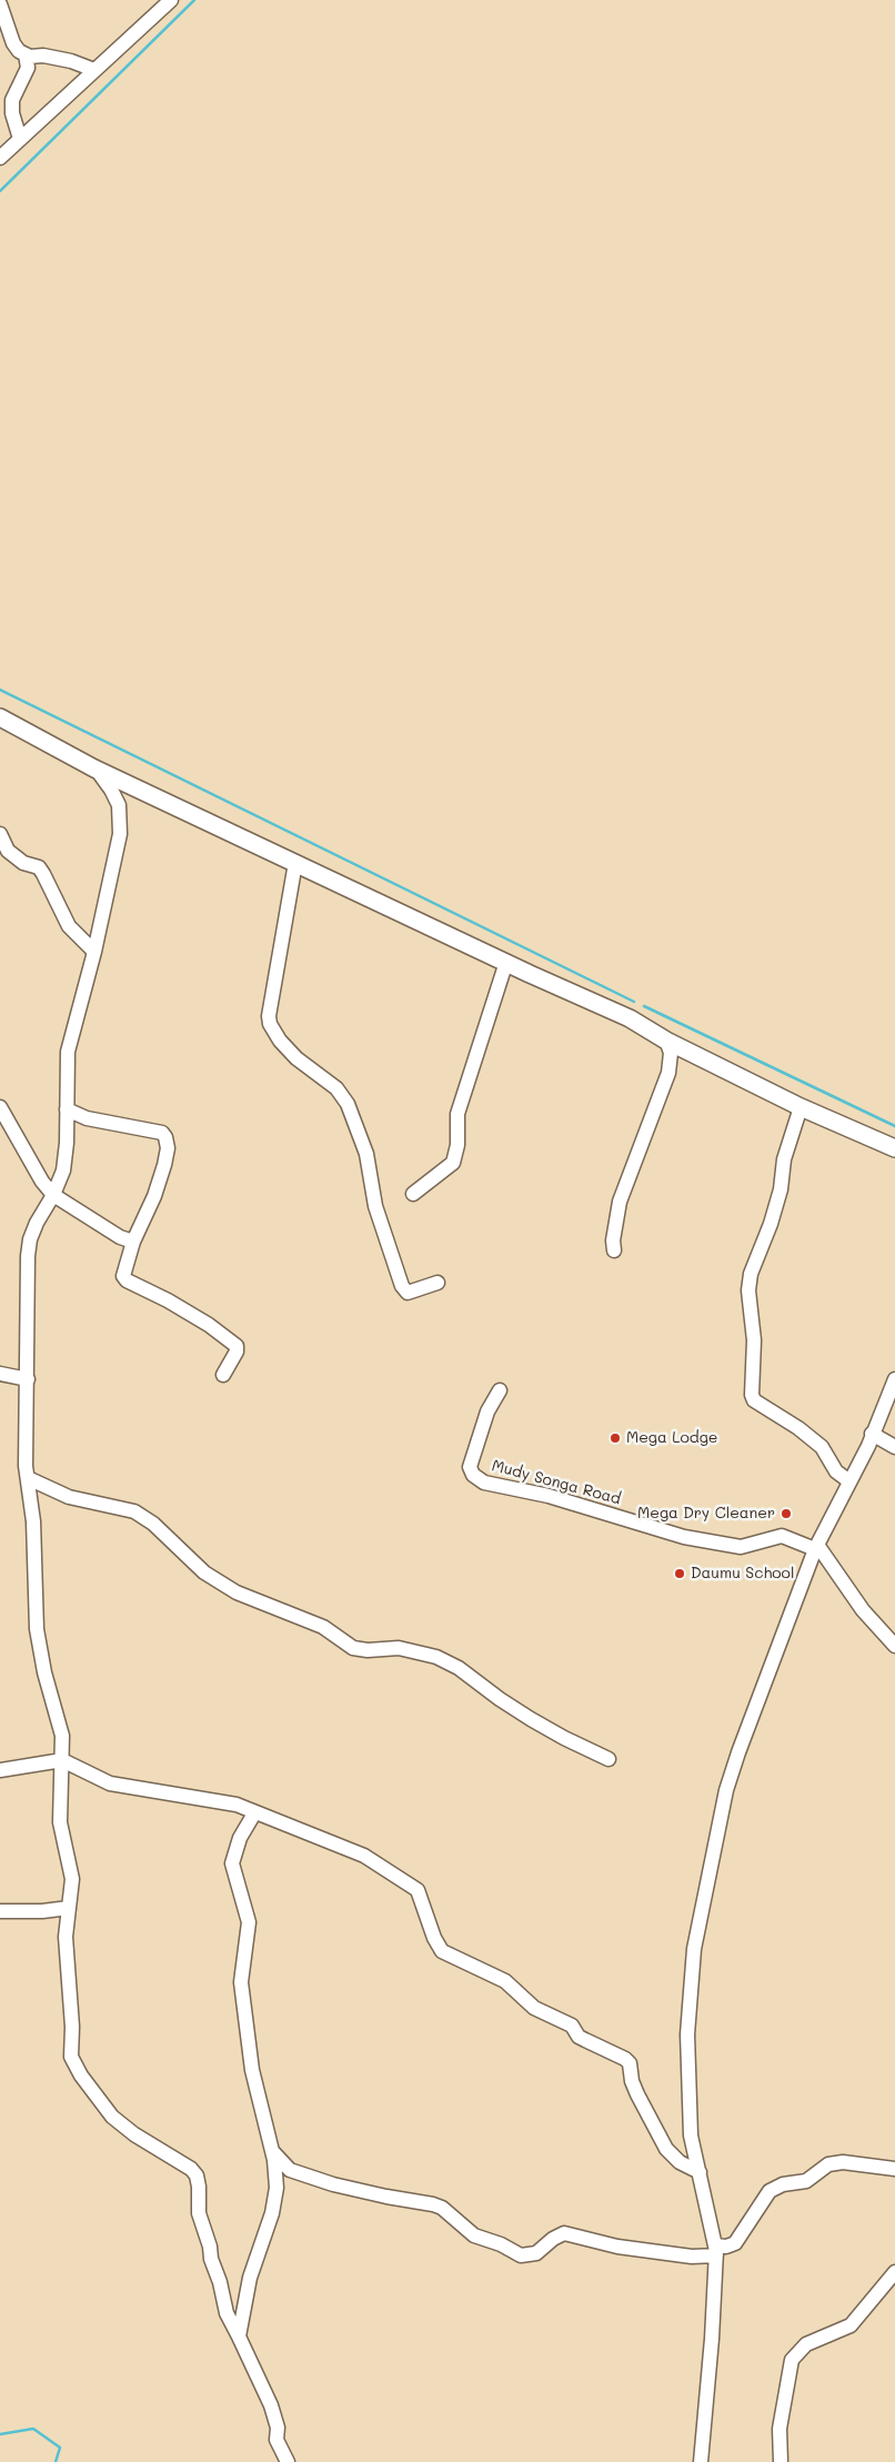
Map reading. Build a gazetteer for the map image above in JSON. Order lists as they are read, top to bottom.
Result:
{
  "streets": {
    "street": ["Mudy Songa Road"]
  },
  "places": ["Mega Lodge", "Mega Dry Cleaner", "Daumu School"]
}
